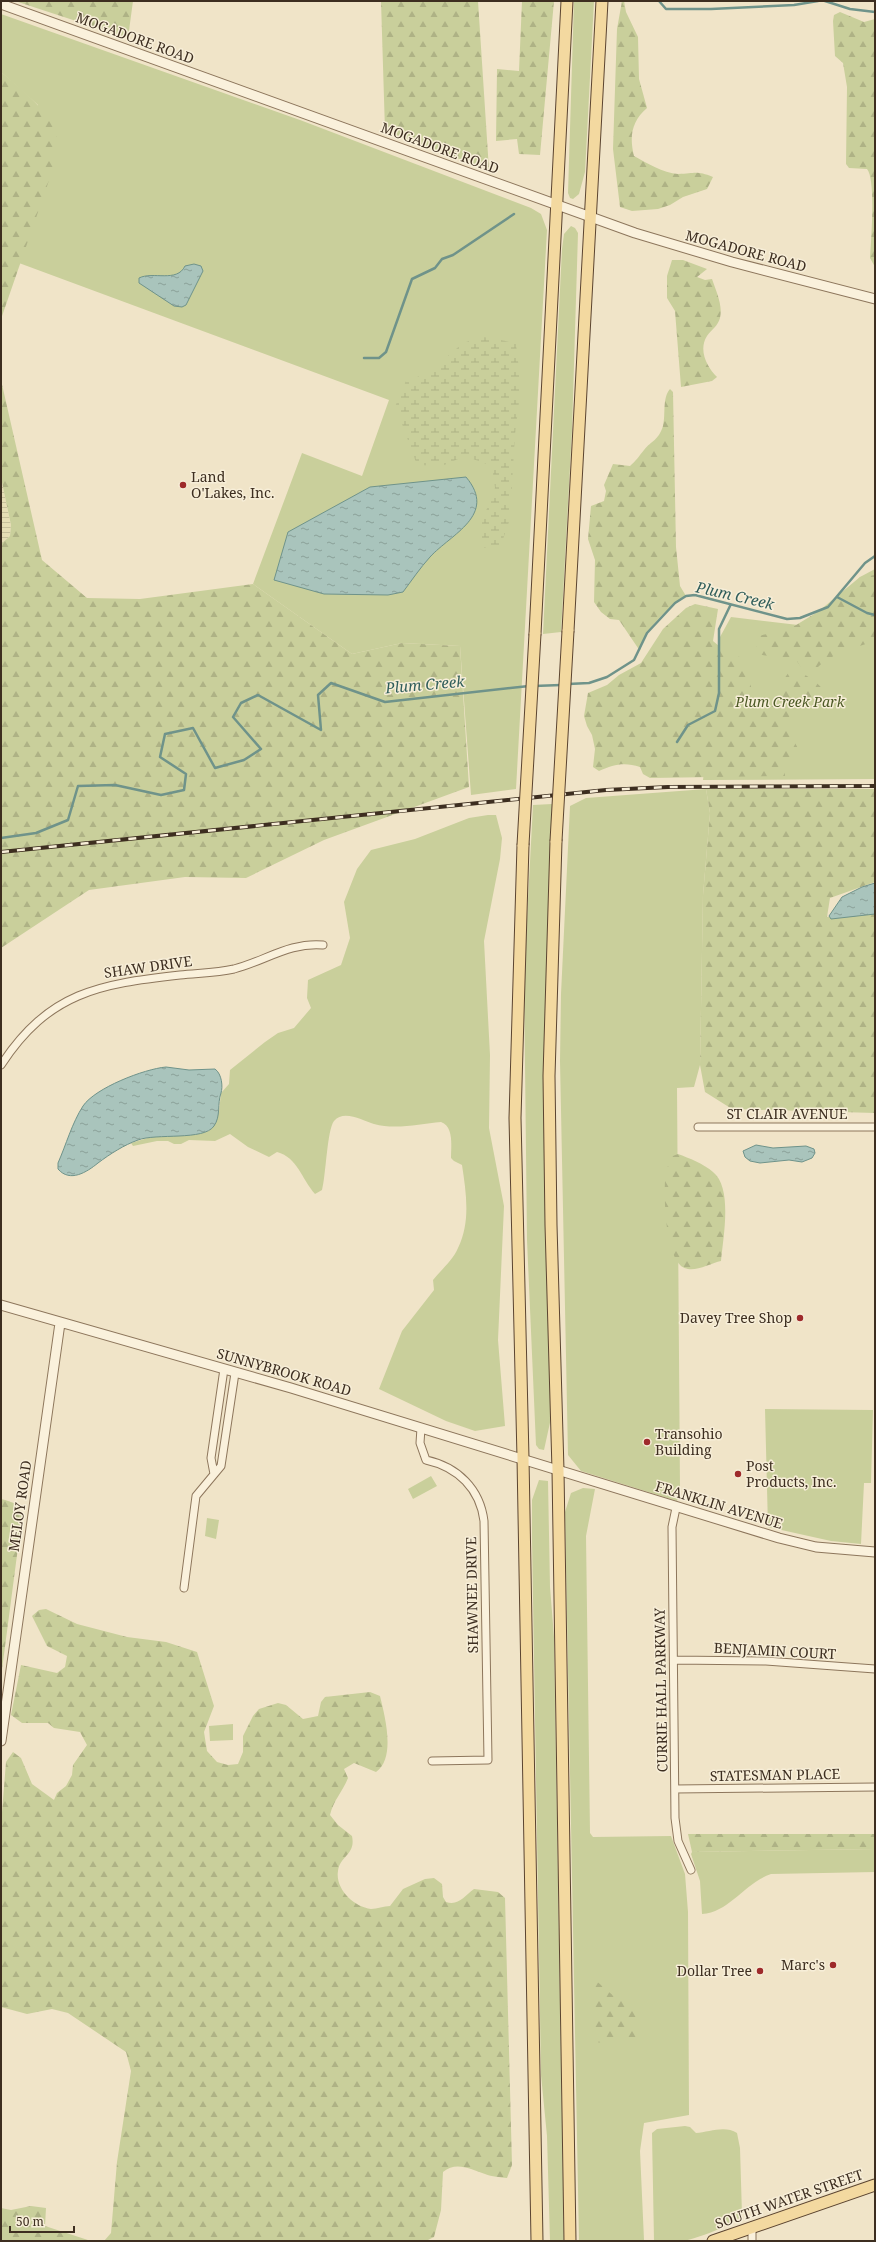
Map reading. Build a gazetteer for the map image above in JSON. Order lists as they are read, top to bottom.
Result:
{
  "streets": {
    "main road": ["SOUTH WATER STREET"],
    "street": [
      "MOGADORE ROAD",
      "SHAW DRIVE",
      "ST CLAIR AVENUE",
      "SUNNYBROOK ROAD",
      "FRANKLIN AVENUE",
      "MELOY ROAD",
      "SHAWNEE DRIVE",
      "BENJAMIN COURT",
      "CURRIE HALL PARKWAY",
      "STATESMAN PLACE"
    ]
  },
  "crossings": [
    ["SUNNYBROOK ROAD", "FRANKLIN AVENUE"],
    ["SUNNYBROOK ROAD", "MELOY ROAD"],
    ["SUNNYBROOK ROAD", "SHAWNEE DRIVE"],
    ["FRANKLIN AVENUE", "CURRIE HALL PARKWAY"],
    ["BENJAMIN COURT", "CURRIE HALL PARKWAY"],
    ["CURRIE HALL PARKWAY", "STATESMAN PLACE"]
  ],
  "water": ["Plum Creek"],
  "parks": ["Plum Creek Park"],
  "places": [
    "Land O'Lakes, Inc.",
    "Davey Tree Shop",
    "Transohio Building",
    "Post Products, Inc.",
    "Marc's",
    "Dollar Tree"
  ],
  "scale_bar": "50 m"
}
